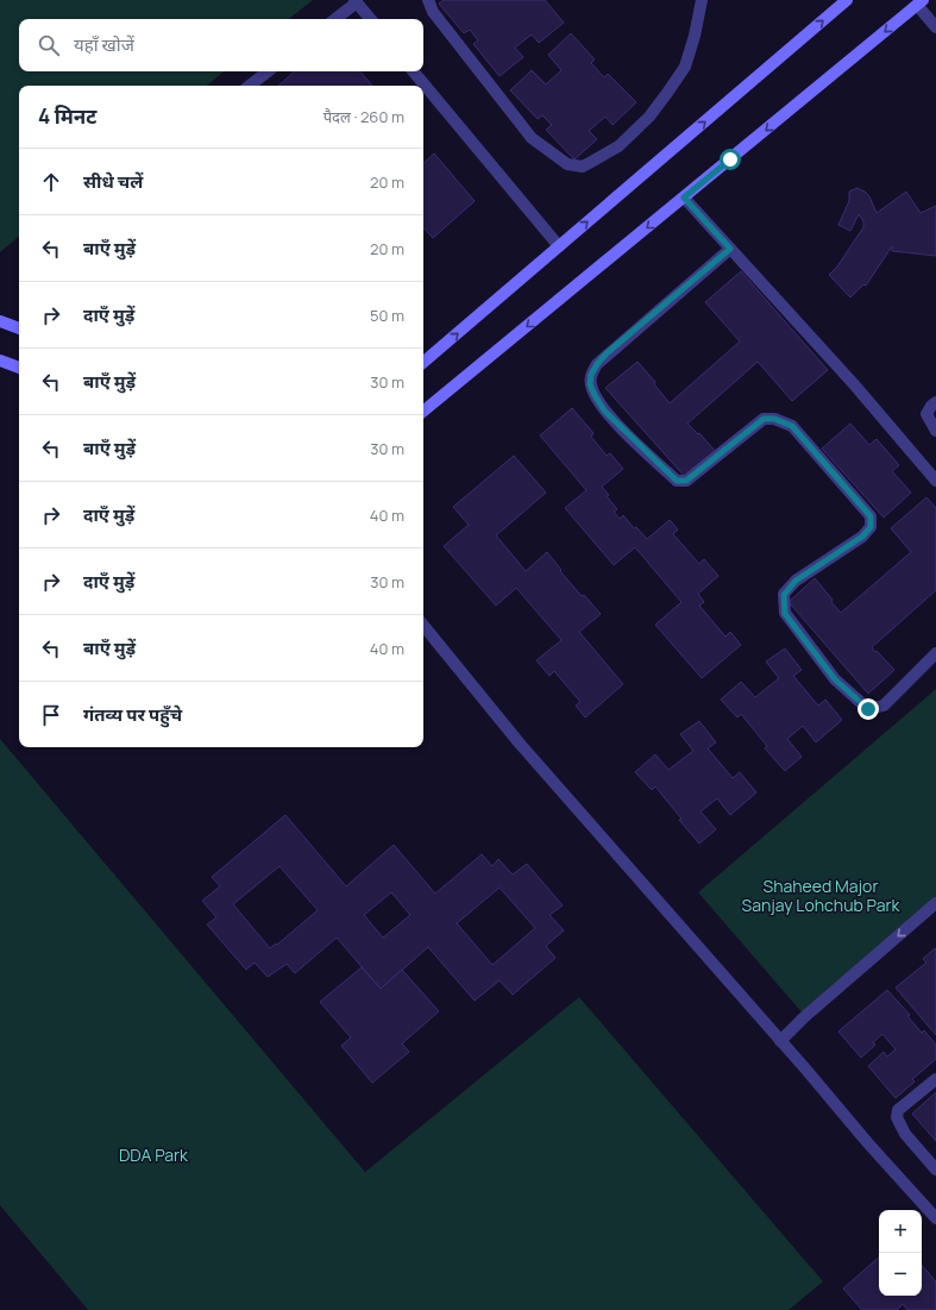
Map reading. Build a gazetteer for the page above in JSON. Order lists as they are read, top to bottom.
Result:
{
  "parks": ["Shaheed Major Sanjay Lohchub Park", "DDA Park"],
  "page": {
    "search": "यहाँ खोजें",
    "heading": ["4 मिनट", "पैदल · 260 m"],
    "list": [
      ["सीधे चलें", "20 m"],
      ["बाएँ मुड़ें", "20 m"],
      ["दाएँ मुड़ें", "50 m"],
      ["बाएँ मुड़ें", "30 m"],
      ["बाएँ मुड़ें", "30 m"],
      ["दाएँ मुड़ें", "40 m"],
      ["दाएँ मुड़ें", "30 m"],
      ["बाएँ मुड़ें", "40 m"],
      "गंतव्य पर पहुँचे"
    ],
    "map_buttons": ["+", "−"]
  }
}
